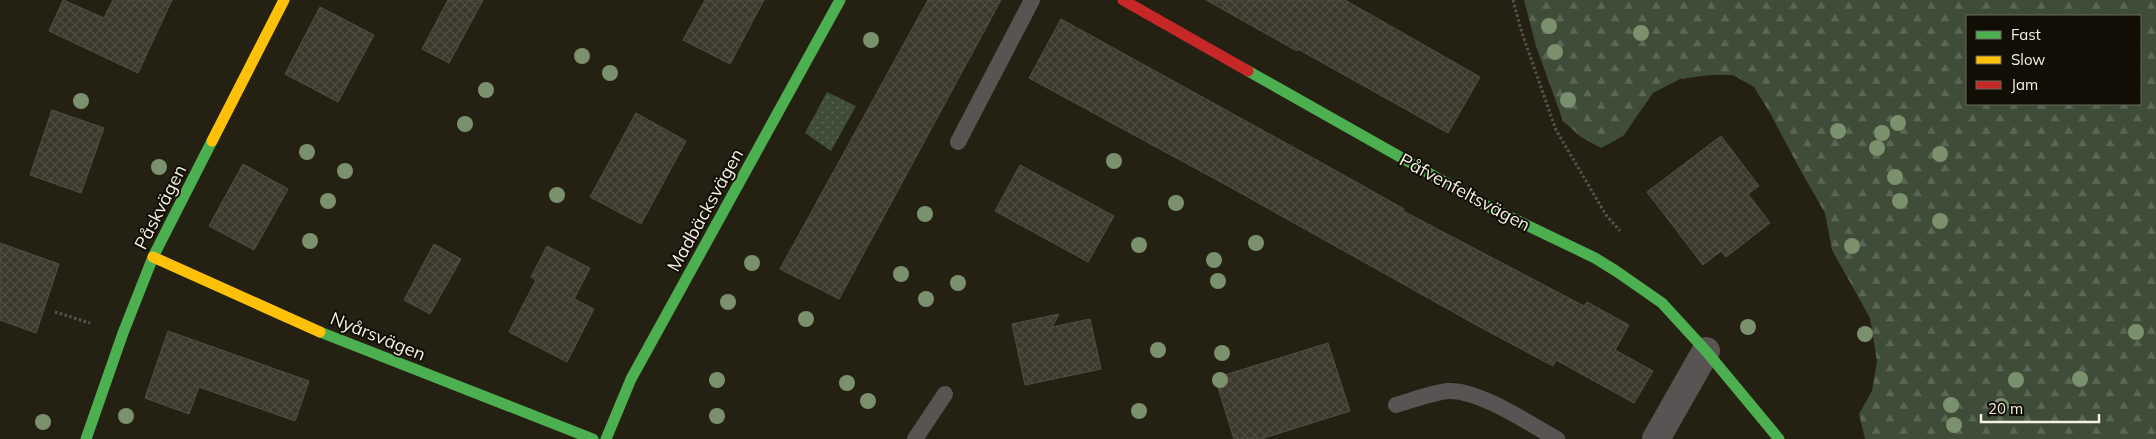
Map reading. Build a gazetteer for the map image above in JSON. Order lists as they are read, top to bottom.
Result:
{
  "streets": {
    "street": [
      "Påfvenfeltsvägen",
      "Påskvägen",
      "Madbäcksvägen",
      "Nyårsvägen"
    ]
  },
  "crossings": [
    ["Påskvägen", "Nyårsvägen"]
  ],
  "legend": ["Fast", "Slow", "Jam"],
  "scale_bar": "20 m"
}
